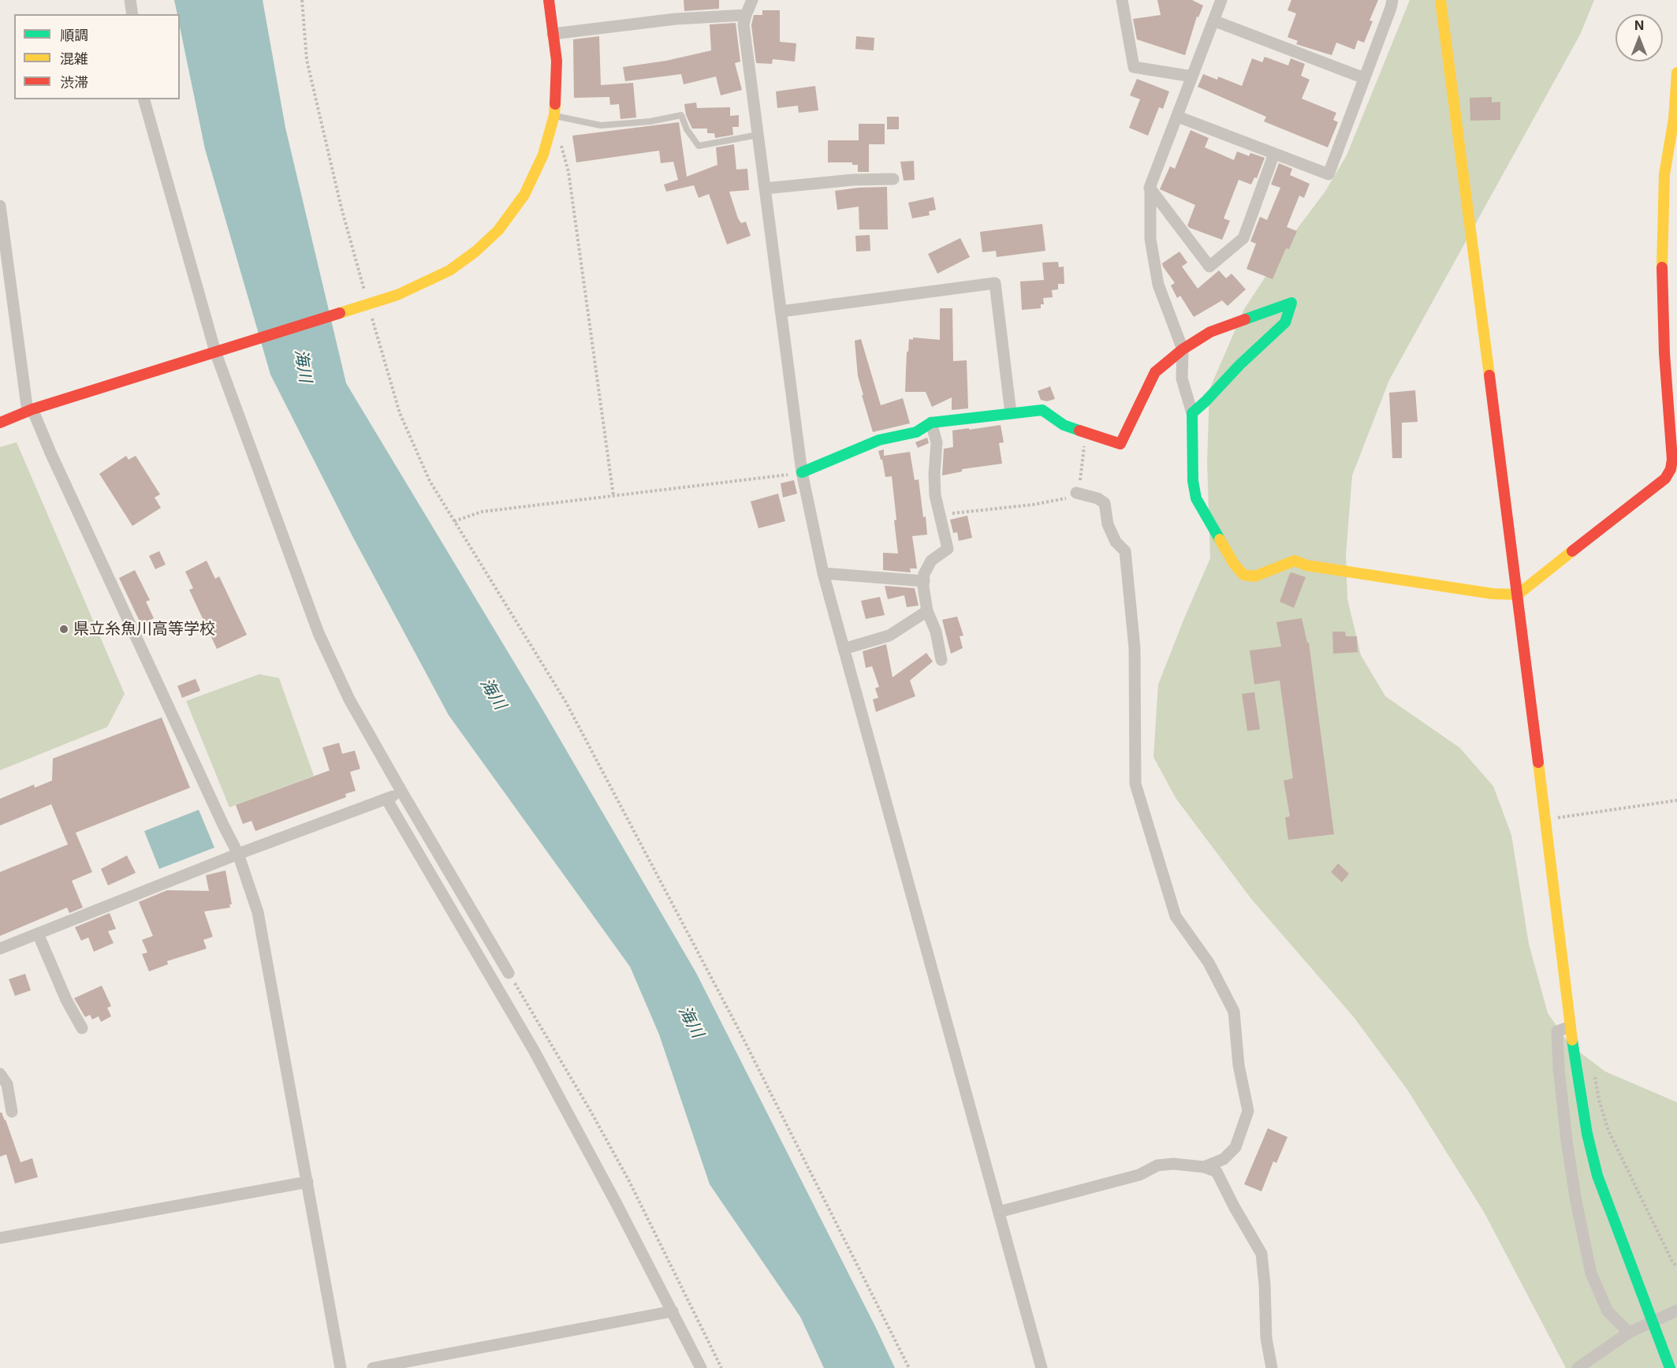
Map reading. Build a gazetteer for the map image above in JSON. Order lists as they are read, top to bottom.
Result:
{
  "water": ["海川"],
  "places": ["県立糸魚川高等学校"],
  "legend": ["順調", "混雑", "渋滞"],
  "north": "top"
}
